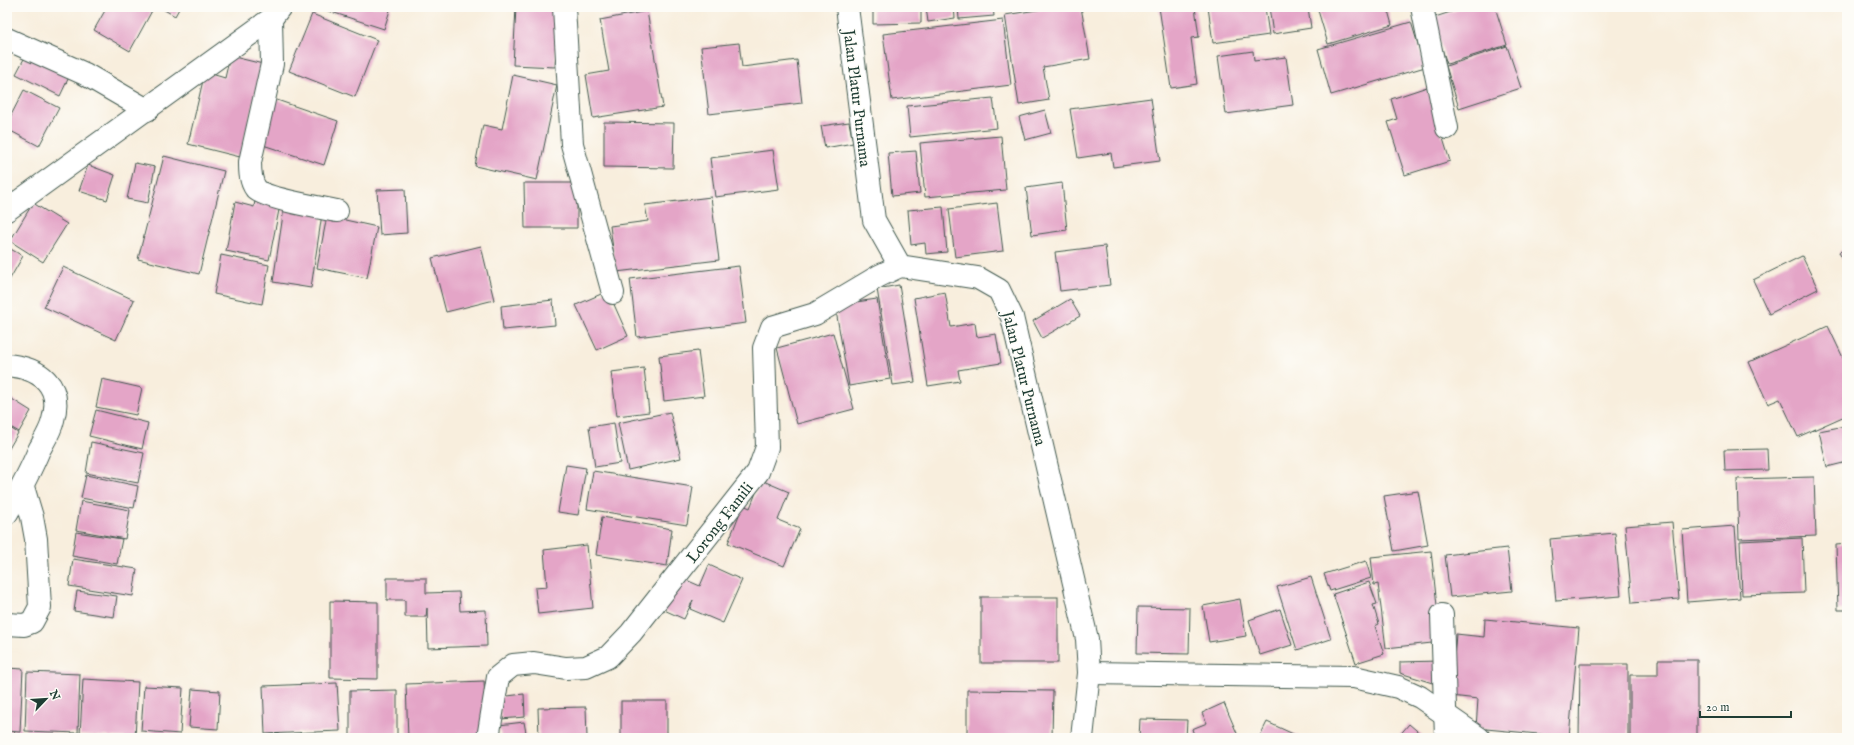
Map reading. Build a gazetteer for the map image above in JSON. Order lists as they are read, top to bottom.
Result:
{
  "streets": {
    "street": ["Jalan Platur Purnama", "Lorong Famili"]
  },
  "crossings": [
    ["Jalan Platur Purnama", "Lorong Famili"]
  ],
  "scale_bar": "20 m",
  "north": "top right"
}
